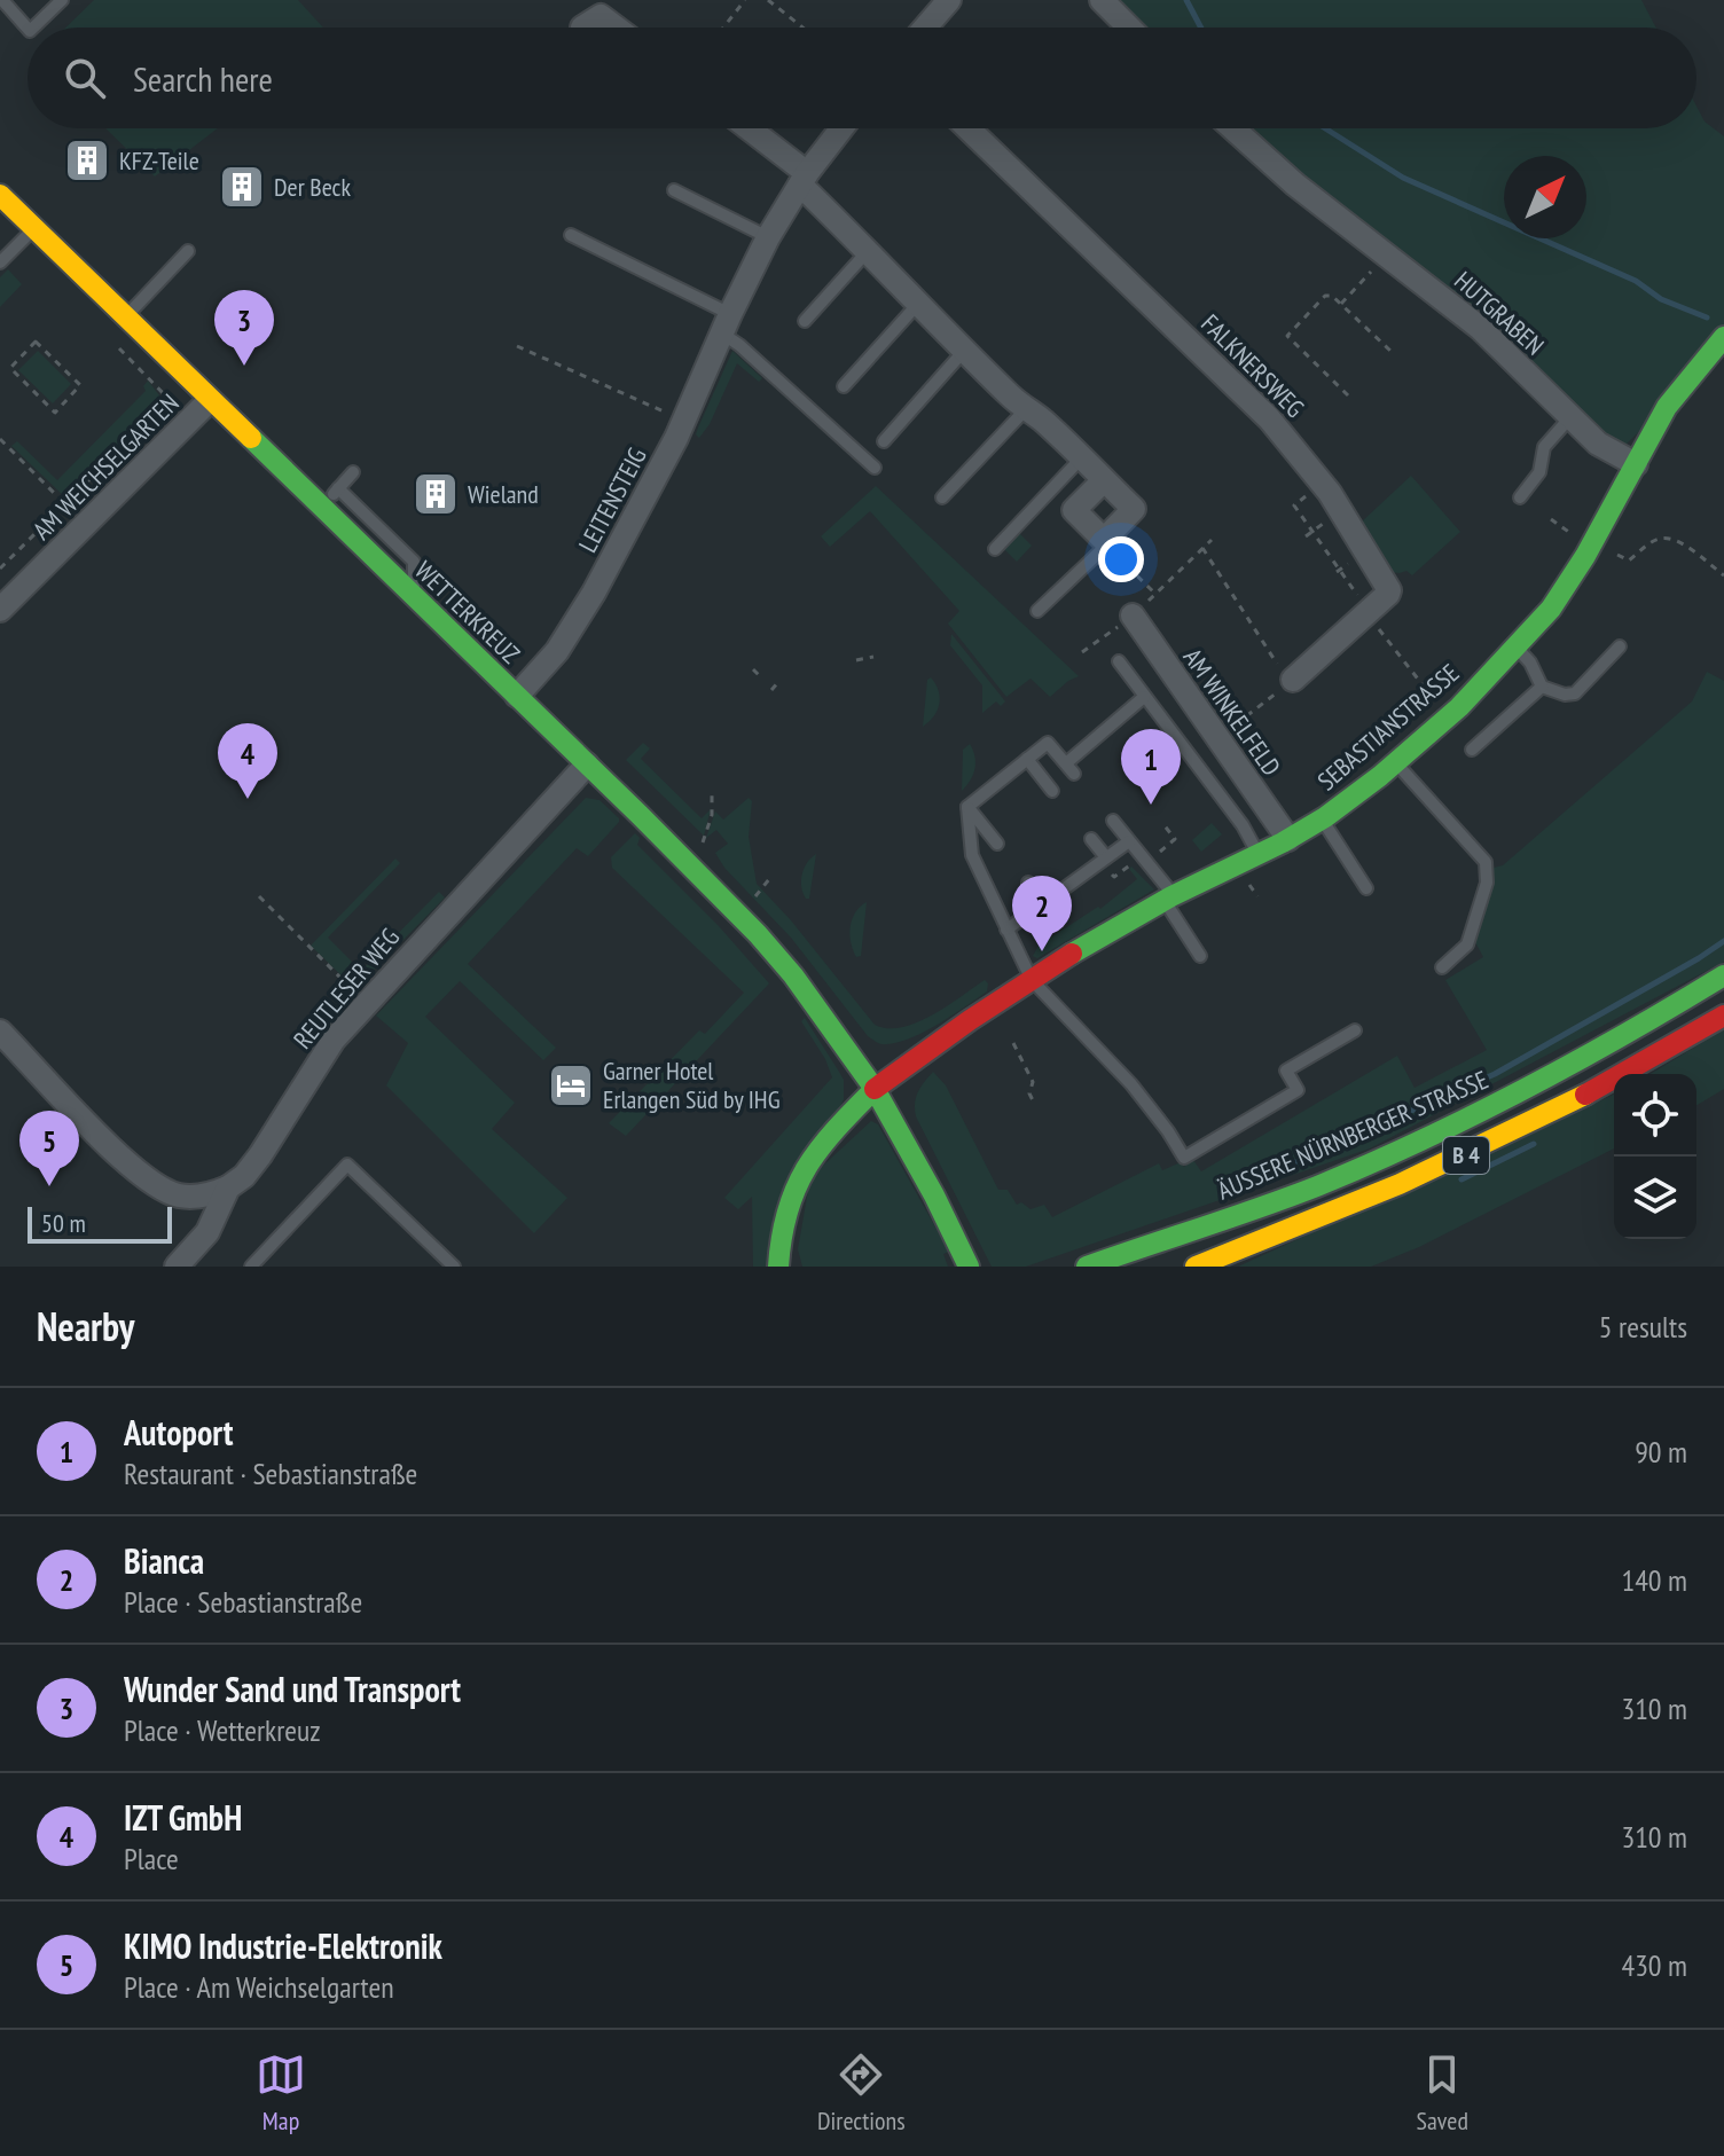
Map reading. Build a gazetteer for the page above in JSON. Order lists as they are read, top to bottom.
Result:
{
  "streets": {
    "main road": [
      "WETTERKREUZ",
      "SEBASTIANSTRASSE",
      "ÄUSSERE NÜRNBERGER STRASSE",
      "B 4"
    ],
    "street": [
      "HUTGRABEN",
      "FALKNERSWEG",
      "AM WEICHSELGARTEN",
      "LEITENSTEIG",
      "AM WINKELFELD",
      "REUTLESER WEG"
    ]
  },
  "crossings": [
    ["HUTGRABEN", "SEBASTIANSTRASSE"],
    ["AM WEICHSELGARTEN", "WETTERKREUZ"],
    ["LEITENSTEIG", "WETTERKREUZ"],
    ["WETTERKREUZ", "SEBASTIANSTRASSE"],
    ["WETTERKREUZ", "REUTLESER WEG"],
    ["AM WINKELFELD", "SEBASTIANSTRASSE"]
  ],
  "places": {
    "building": ["KFZ-Teile", "Der Beck", "Wieland"],
    "hotel": ["Garner Hotel Erlangen Süd by IHG"]
  },
  "scale_bar": "50 m",
  "north": "top right",
  "page": {
    "search": "Search here",
    "pins": [
      "3",
      "4",
      "1",
      "2",
      "5"
    ],
    "scale": "50 m",
    "heading": ["Nearby", "5 results"],
    "list": [
      {
        "mark": "1",
        "name": "Autoport",
        "note": "Restaurant · Sebastianstraße",
        "value": "90 m"
      },
      {
        "mark": "2",
        "name": "Bianca",
        "note": "Place · Sebastianstraße",
        "value": "140 m"
      },
      {
        "mark": "3",
        "name": "Wunder Sand und Transport",
        "note": "Place · Wetterkreuz",
        "value": "310 m"
      },
      {
        "mark": "4",
        "name": "IZT GmbH",
        "note": "Place",
        "value": "310 m"
      },
      {
        "mark": "5",
        "name": "KIMO Industrie-Elektronik",
        "note": "Place · Am Weichselgarten",
        "value": "430 m"
      }
    ],
    "nav": ["Map", "Directions", "Saved"]
  }
}
